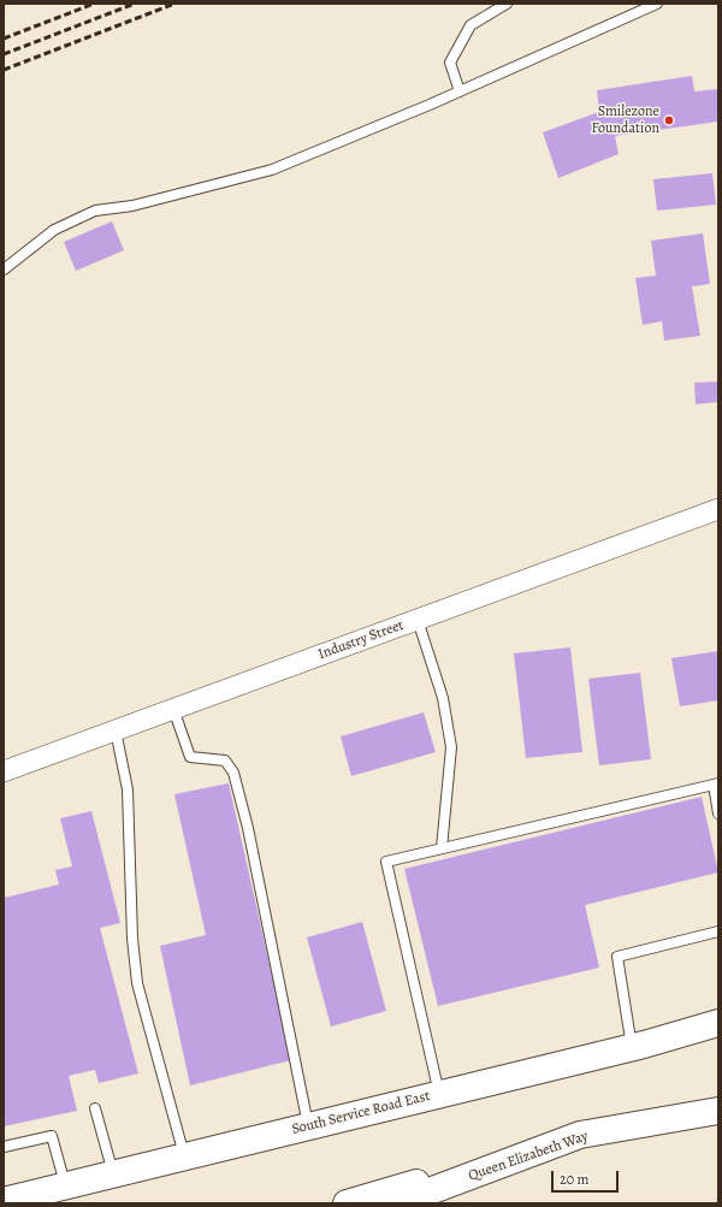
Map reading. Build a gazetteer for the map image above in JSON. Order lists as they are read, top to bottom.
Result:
{
  "streets": {
    "main road": ["South Service Road East", "Queen Elizabeth Way"],
    "street": ["Industry Street"]
  },
  "places": ["Smilezone Foundation"],
  "scale_bar": "20 m"
}
